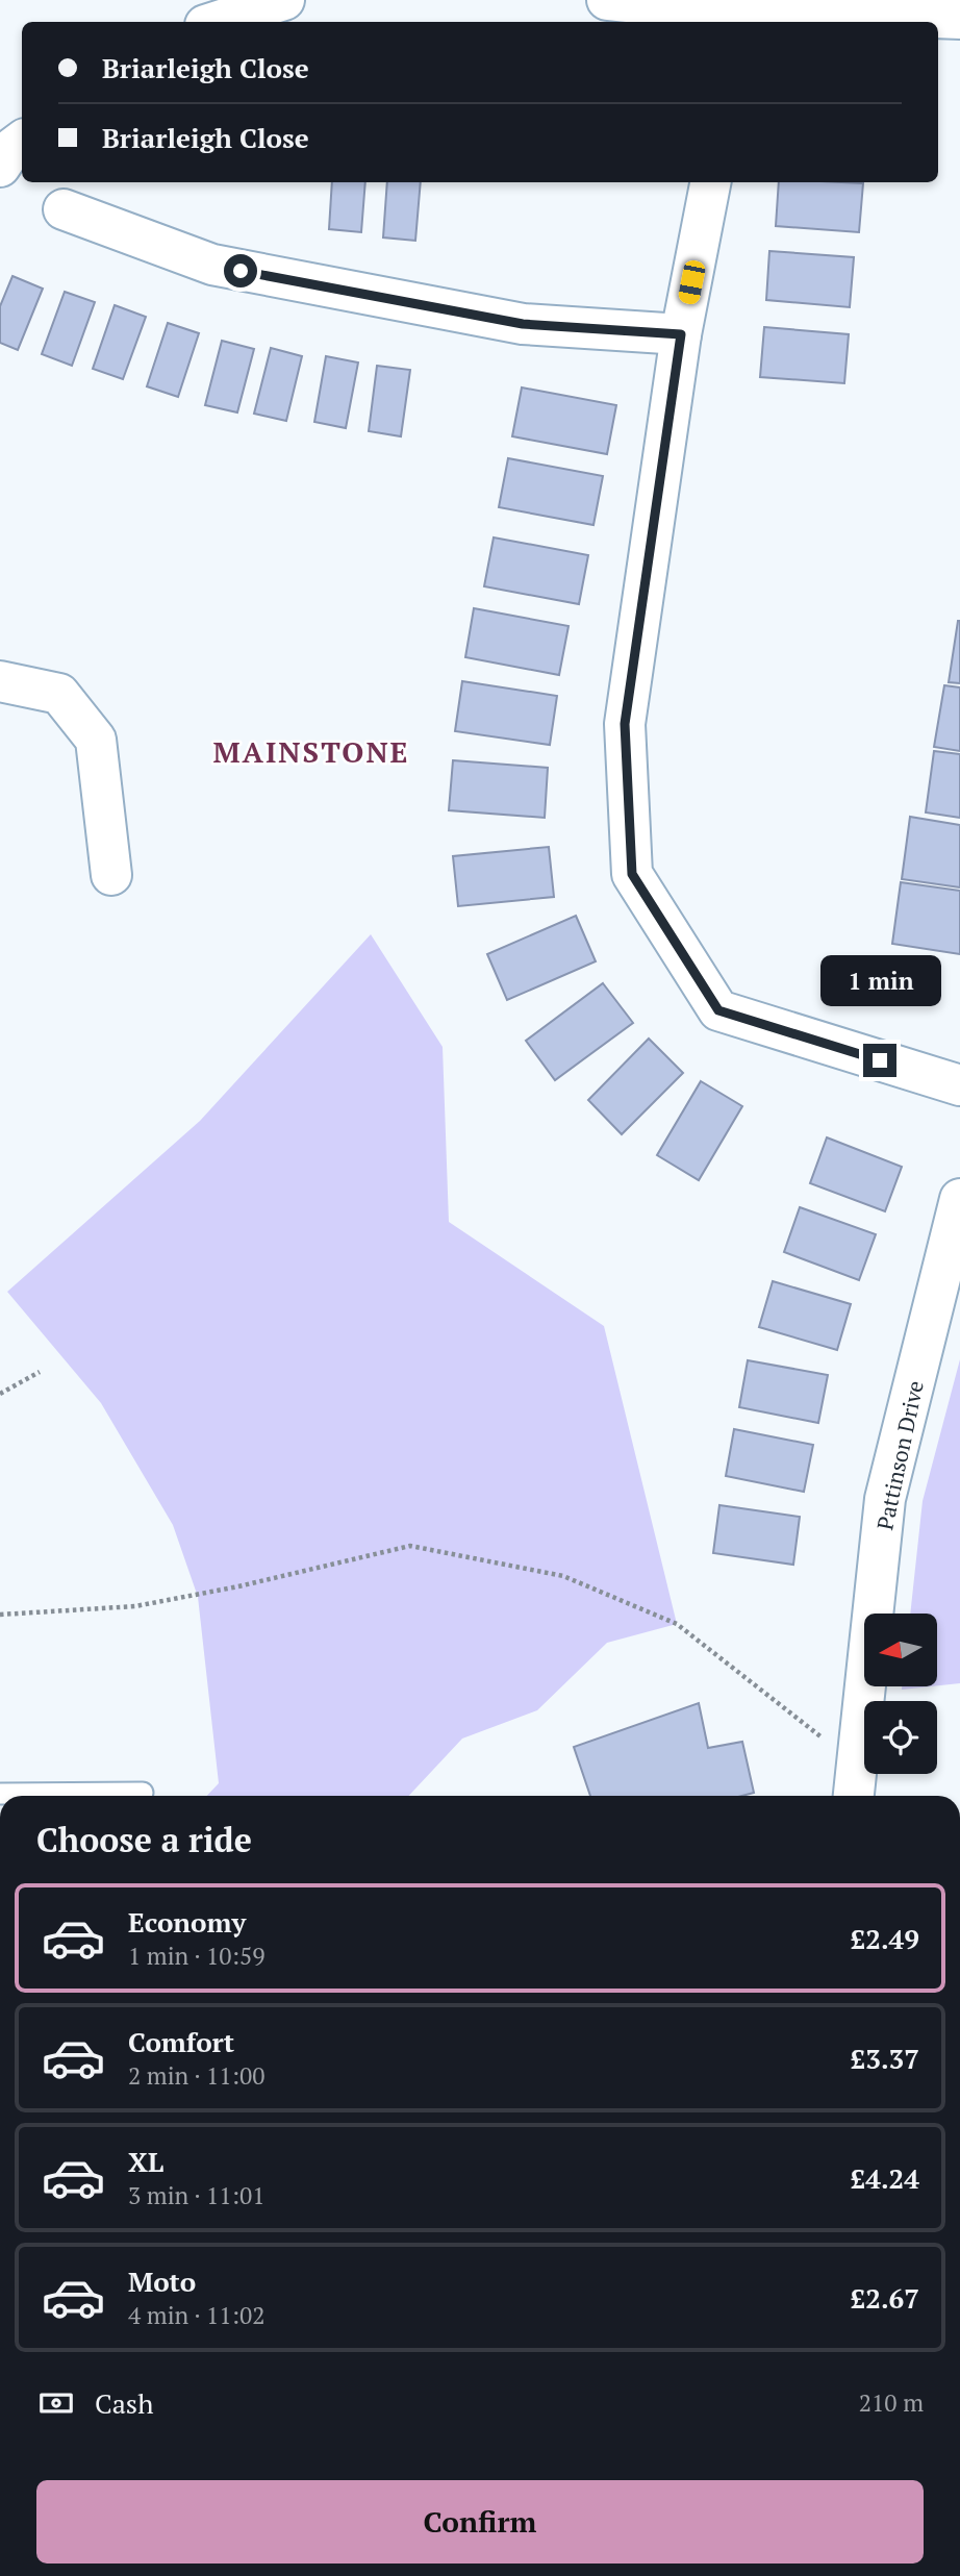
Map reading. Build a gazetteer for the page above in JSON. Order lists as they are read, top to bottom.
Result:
{
  "streets": {
    "street": ["Pattinson Drive"]
  },
  "districts": ["MAINSTONE"],
  "north": "left",
  "page": {
    "banner": ["Briarleigh Close", "Briarleigh Close"],
    "bubble": "1 min",
    "heading": "Choose a ride",
    "list": [
      {
        "name": "Economy",
        "note": "1 min · 10:59",
        "value": "£2.49"
      },
      {
        "name": "Comfort",
        "note": "2 min · 11:00",
        "value": "£3.37"
      },
      {
        "name": "XL",
        "note": "3 min · 11:01",
        "value": "£4.24"
      },
      {
        "name": "Moto",
        "note": "4 min · 11:02",
        "value": "£2.67"
      }
    ],
    "pay": ["Cash", "210 m"],
    "buttons": "Confirm"
  }
}
